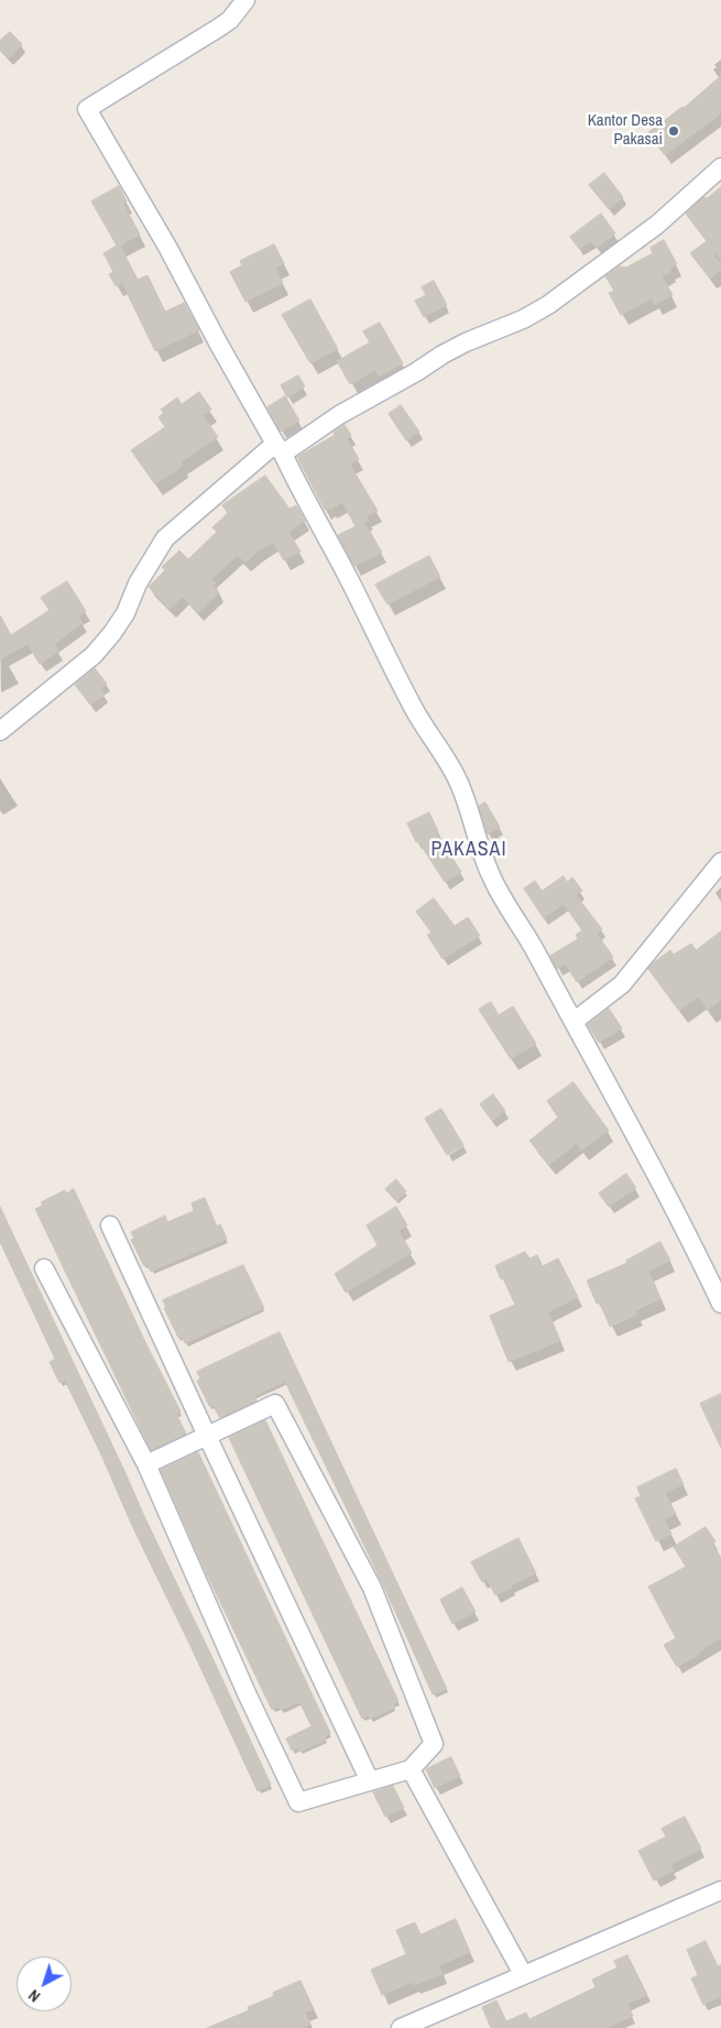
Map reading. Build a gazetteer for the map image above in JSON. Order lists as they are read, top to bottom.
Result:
{
  "districts": ["PAKASAI"],
  "places": ["Kantor Desa Pakasai"],
  "north": "bottom left"
}
